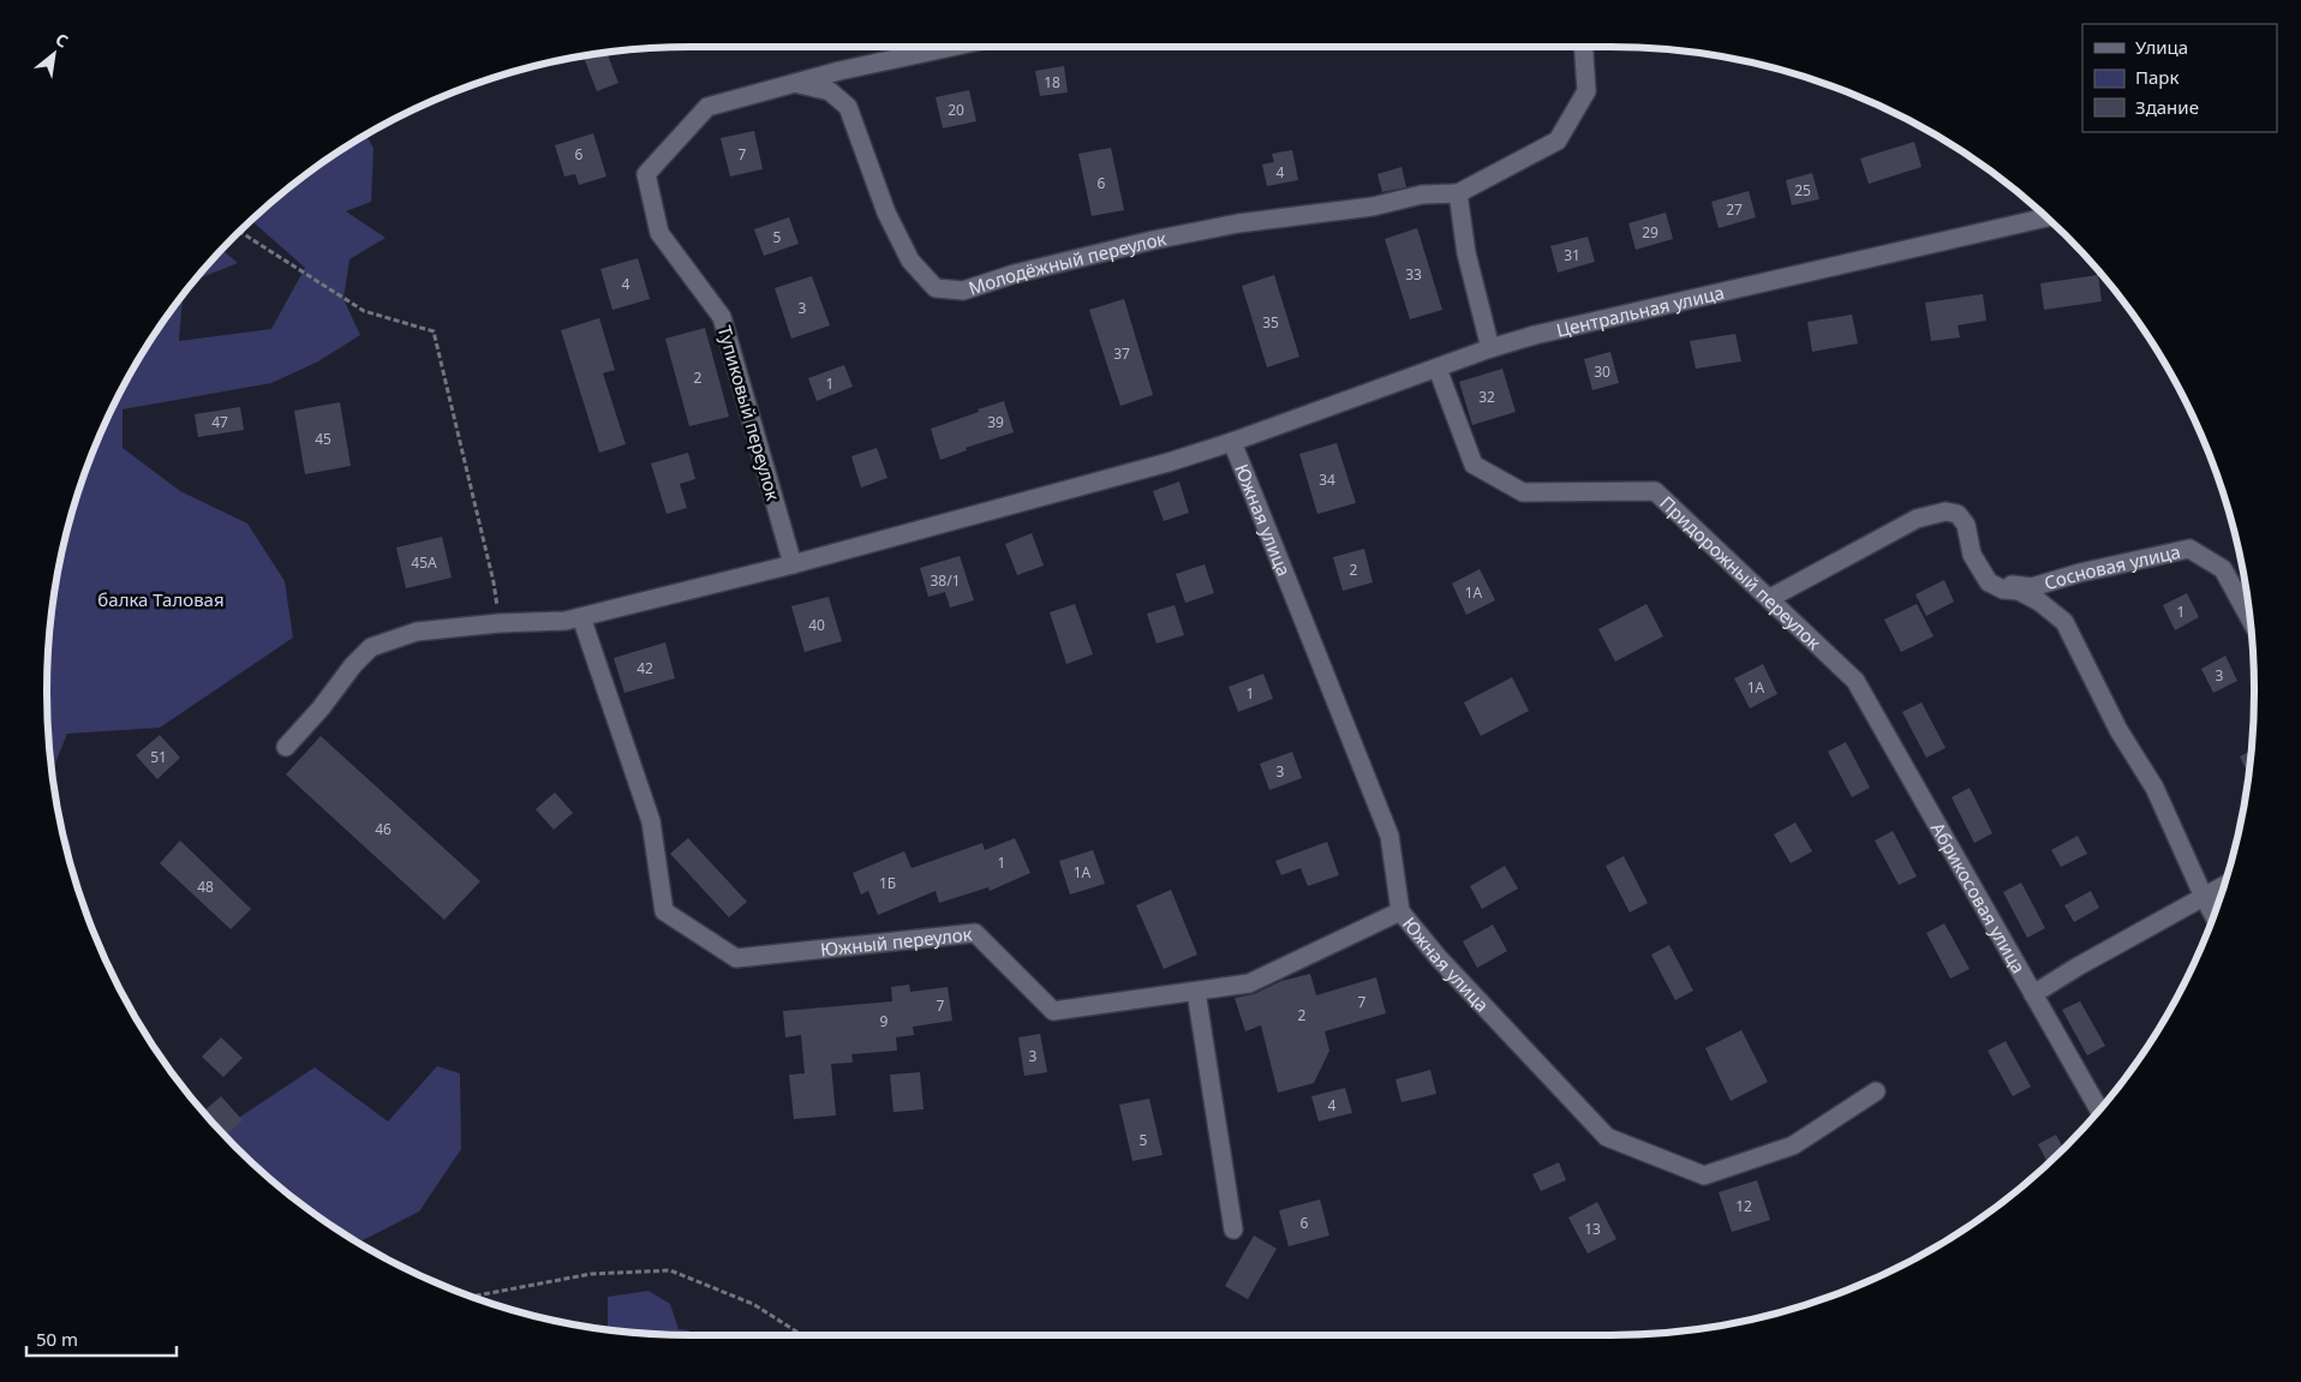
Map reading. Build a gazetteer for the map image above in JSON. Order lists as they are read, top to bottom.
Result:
{
  "streets": {
    "street": [
      "Молодёжный переулок",
      "Центральная улица",
      "Тупиковый переулок",
      "Южная улица",
      "Сосновая улица",
      "Придорожный переулок",
      "Абрикосовая улица",
      "Южный переулок"
    ]
  },
  "crossings": [
    ["Молодёжный переулок", "Тупиковый переулок"],
    ["Центральная улица", "Тупиковый переулок"],
    ["Центральная улица", "Южная улица"],
    ["Центральная улица", "Придорожный переулок"],
    ["Центральная улица", "Южный переулок"],
    ["Южная улица", "Южный переулок"],
    ["Придорожный переулок", "Абрикосовая улица"]
  ],
  "parks": ["балка Таловая"],
  "house_numbers": [
    "18",
    "20",
    "6",
    "7",
    "4",
    "6",
    "25",
    "27",
    "29",
    "5",
    "31",
    "33",
    "4",
    "3",
    "35",
    "37",
    "30",
    "2",
    "1",
    "32",
    "47",
    "39",
    "45",
    "34",
    "45А",
    "2",
    "38/1",
    "1А",
    "1",
    "40",
    "42",
    "3",
    "1А",
    "1",
    "51",
    "3",
    "46",
    "1",
    "1А",
    "1Б",
    "48",
    "7",
    "7",
    "2",
    "9",
    "3",
    "4",
    "5",
    "12",
    "6",
    "13"
  ],
  "legend": ["Улица", "Парк", "Здание"],
  "scale_bar": "50 m",
  "north": "top right"
}
